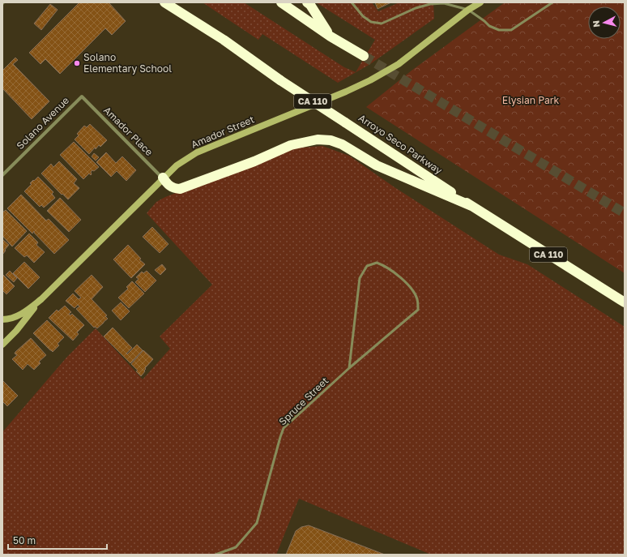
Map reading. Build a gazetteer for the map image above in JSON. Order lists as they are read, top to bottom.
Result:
{
  "streets": {
    "highway": ["CA 110", "Arroyo Seco Parkway"],
    "main road": ["Amador Street"],
    "street": ["Solano Avenue", "Amador Place"],
    "lane": ["Spruce Street"]
  },
  "crossings": [
    ["Solano Avenue", "Amador Place"],
    ["Amador Place", "Amador Street"]
  ],
  "parks": ["Elysian Park"],
  "places": ["Solano Elementary School"],
  "scale_bar": "50 m",
  "north": "left"
}
